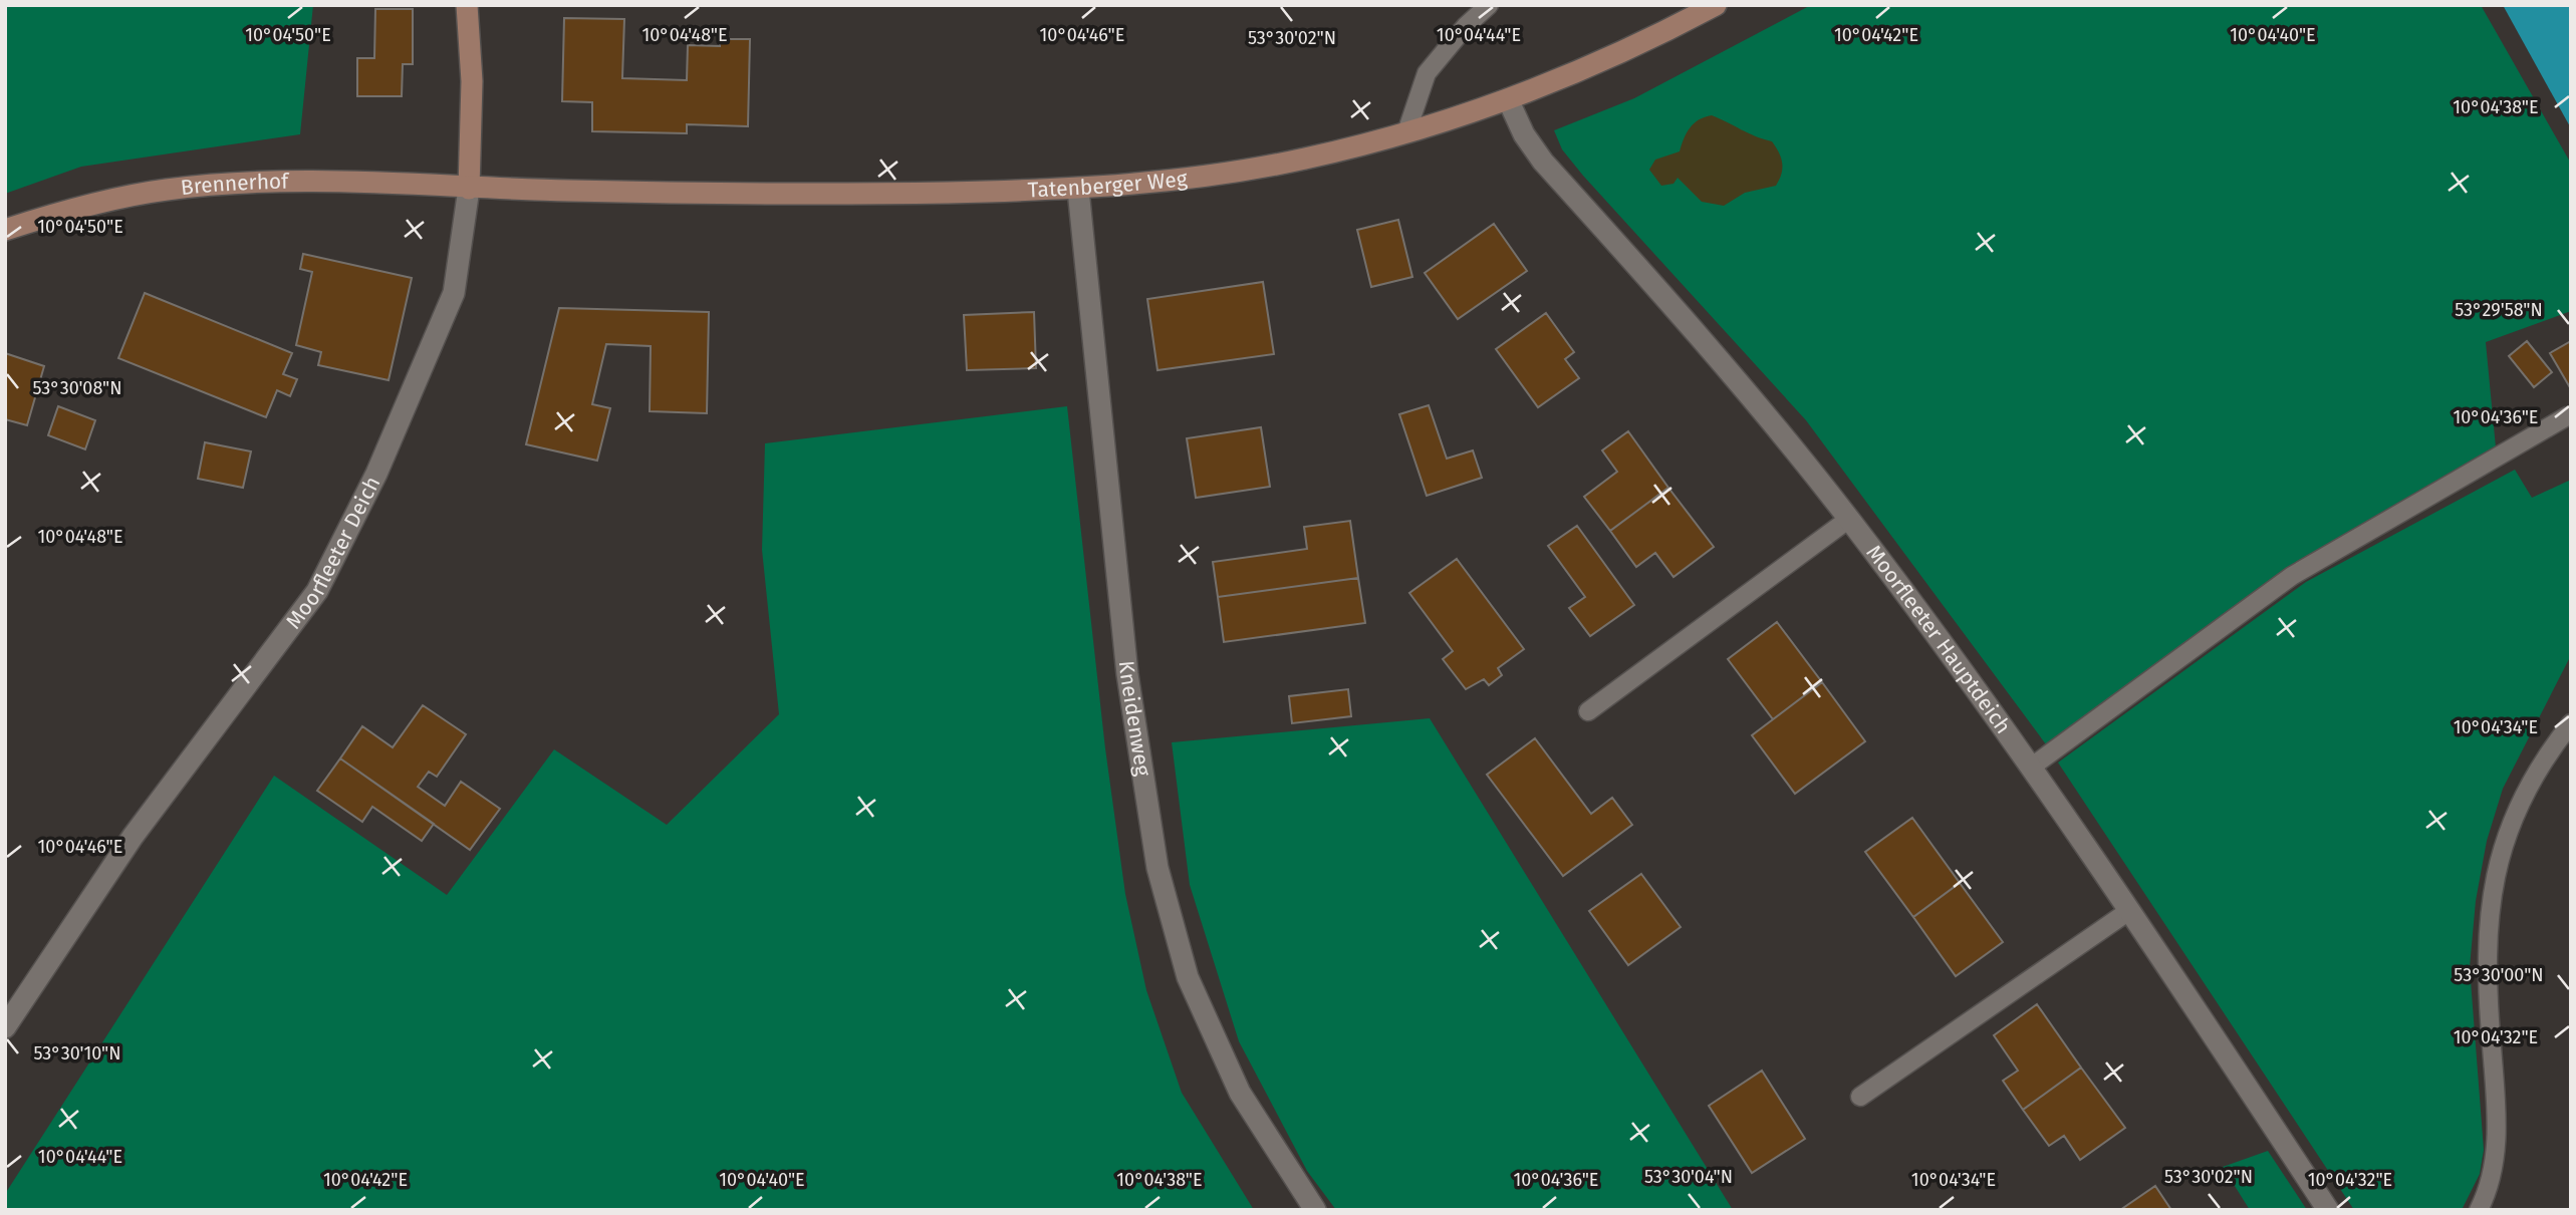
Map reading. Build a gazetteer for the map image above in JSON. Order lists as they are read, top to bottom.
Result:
{
  "streets": {
    "street": [
      "Tatenberger Weg",
      "Brennerhof",
      "Moorfleeter Deich",
      "Moorfleeter Hauptdeich",
      "Kneidenweg"
    ]
  },
  "crossings": [
    ["Tatenberger Weg", "Brennerhof"],
    ["Tatenberger Weg", "Moorfleeter Deich"],
    ["Tatenberger Weg", "Moorfleeter Hauptdeich"],
    ["Tatenberger Weg", "Kneidenweg"],
    ["Brennerhof", "Moorfleeter Deich"]
  ],
  "coordinates": [
    "10°04'50\"E",
    "10°04'48\"E",
    "10°04'46\"E",
    "10°04'44\"E",
    "10°04'42\"E",
    "10°04'40\"E",
    "53°30'02\"N",
    "10°04'38\"E",
    "53°29'58\"N",
    "53°30'08\"N",
    "10°04'36\"E",
    "10°04'34\"E",
    "53°30'00\"N",
    "10°04'32\"E",
    "53°30'10\"N",
    "53°30'04\"N"
  ]
}
